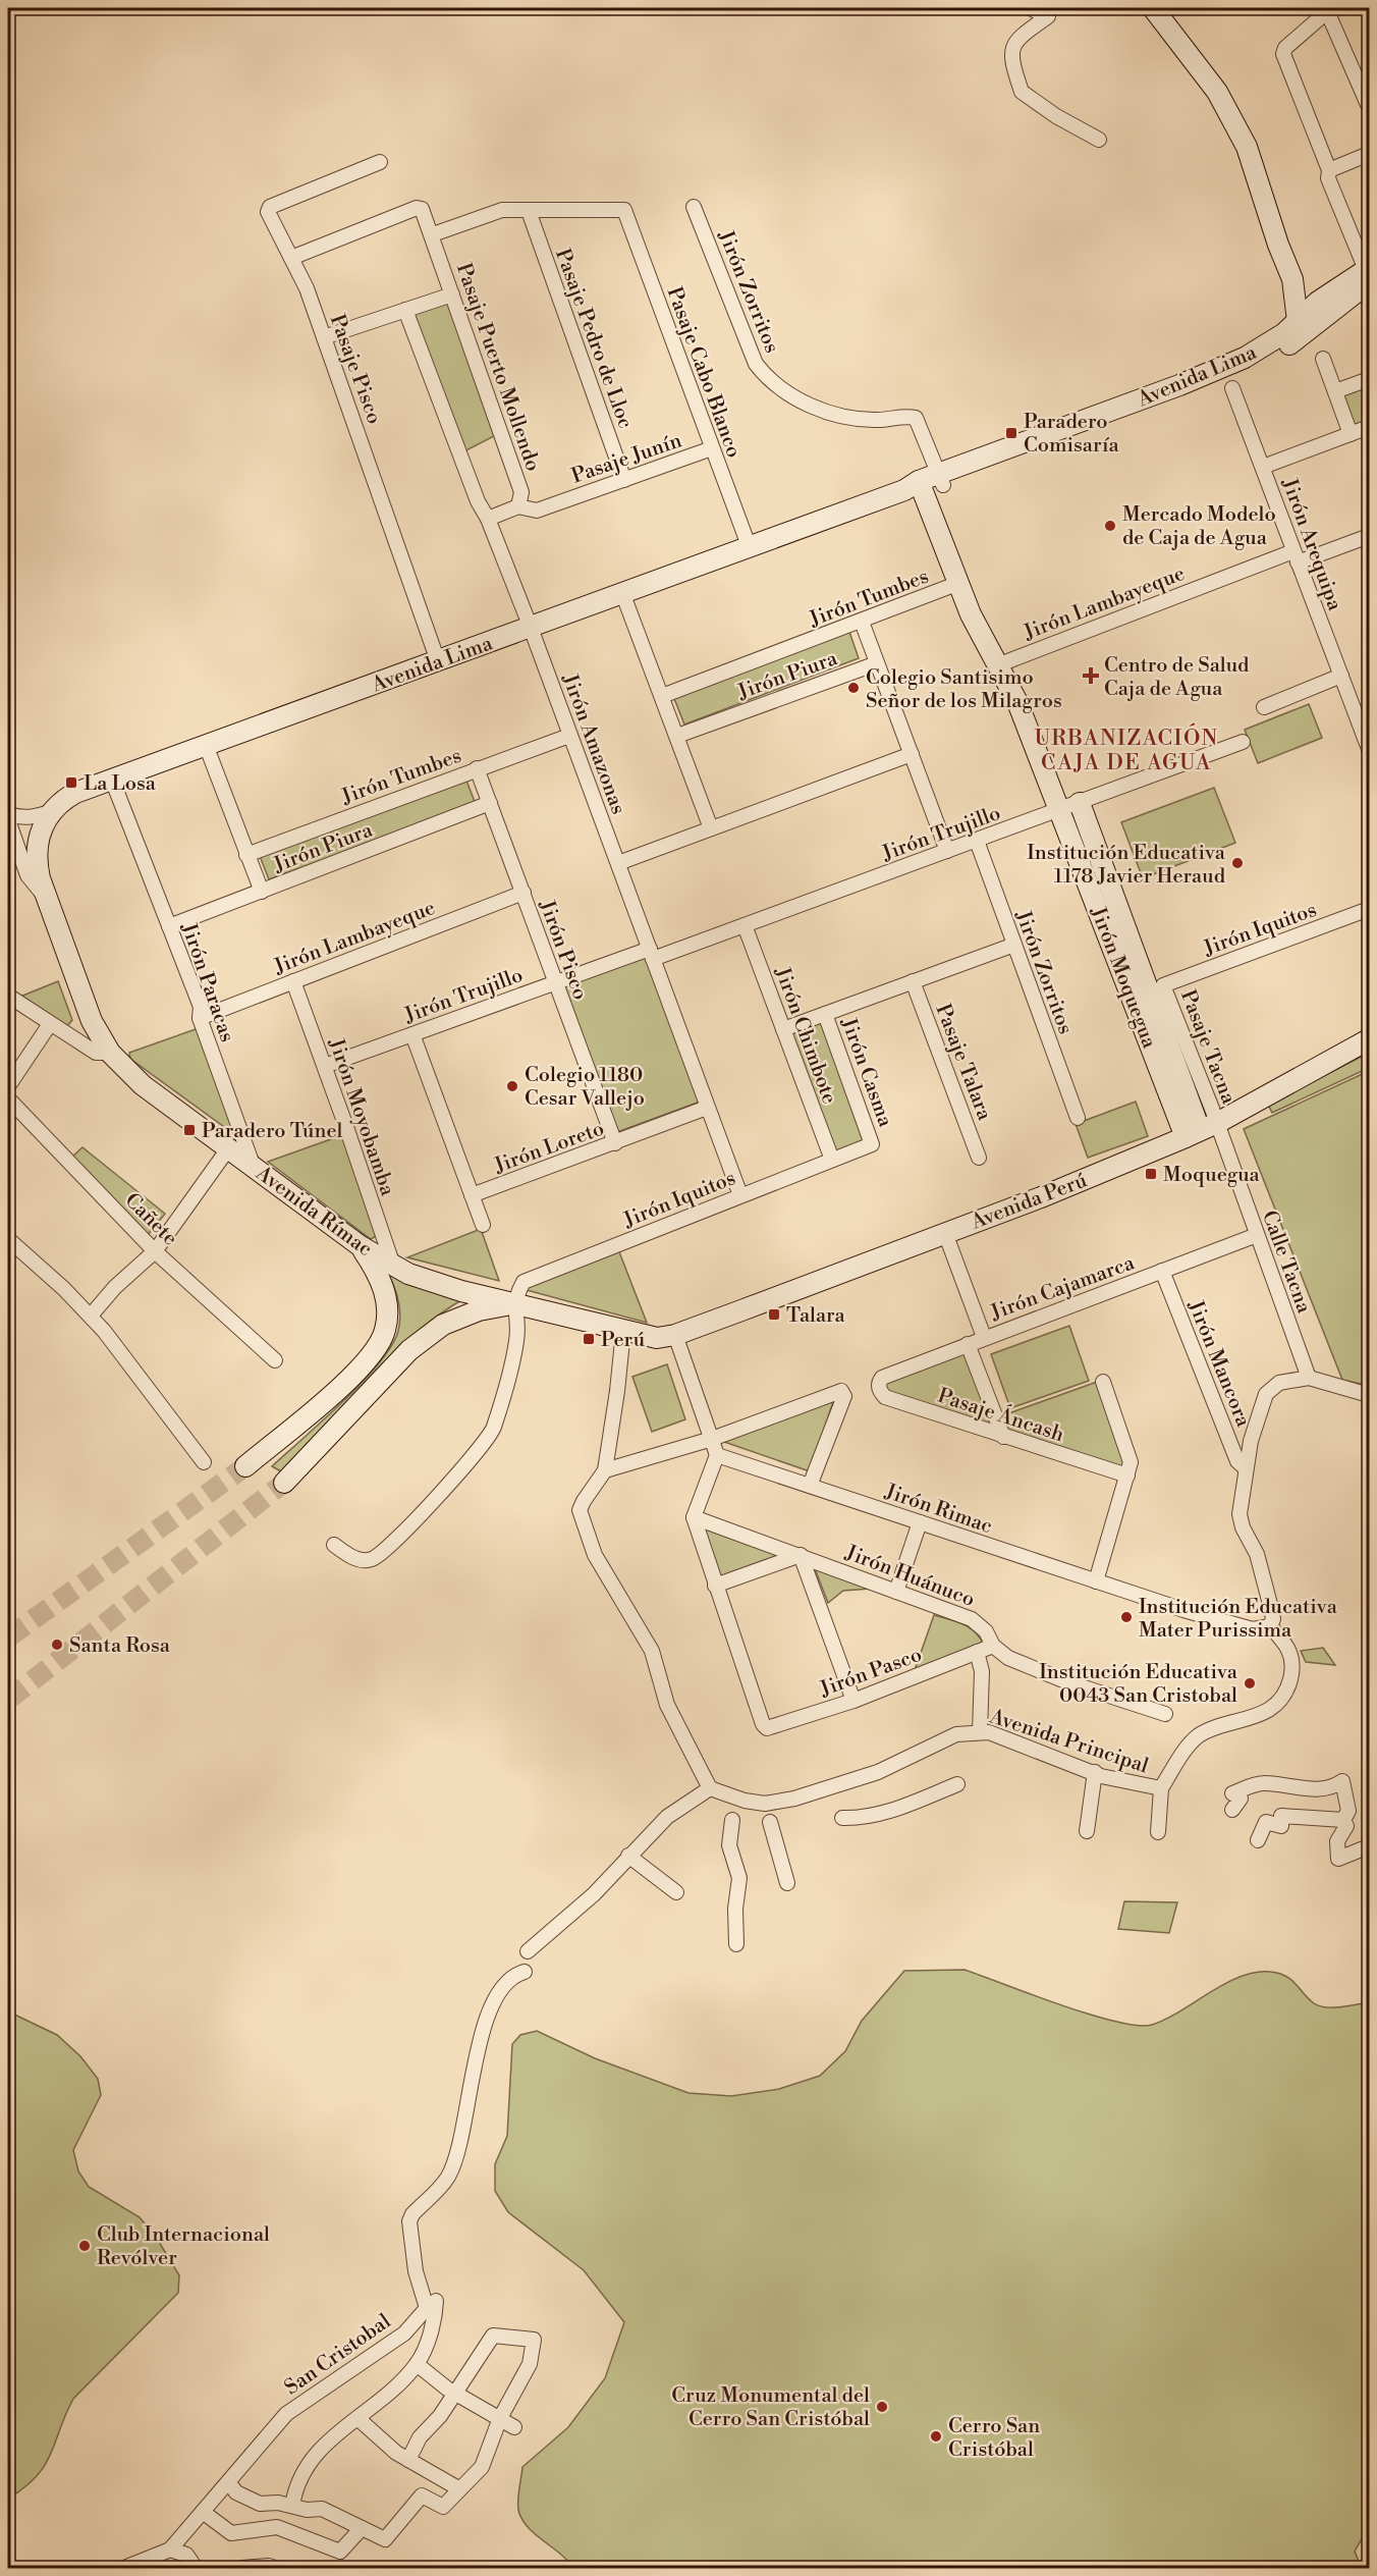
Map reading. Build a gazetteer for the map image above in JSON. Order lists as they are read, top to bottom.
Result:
{
  "streets": {
    "main road": [
      "Avenida Lima",
      "Jirón Moquegua",
      "Avenida Perú",
      "Avenida Rímac"
    ],
    "street": [
      "Jirón Zorritos",
      "Pasaje Pedro de Lloc",
      "Pasaje Puerto Mollendo",
      "Pasaje Pisco",
      "Pasaje Cabo Blanco",
      "Pasaje Junín",
      "Jirón Arequipa",
      "Jirón Tumbes",
      "Jirón Lambayeque",
      "Jirón Piura",
      "Jirón Amazonas",
      "Jirón Trujillo",
      "Jirón Iquitos",
      "Jirón Pisco",
      "Jirón Paracas",
      "Jirón Chimbote",
      "Pasaje Tacna",
      "Pasaje Talara",
      "Jirón Casma",
      "Jirón Moyobamba",
      "Jirón Loreto",
      "Cañete",
      "Calle Tacna",
      "Jirón Cajamarca",
      "Jirón Mancora",
      "Pasaje Áncash",
      "Jirón Rimac",
      "Jirón Huánuco",
      "Jirón Pasco",
      "Avenida Principal",
      "San Cristobal"
    ]
  },
  "crossings": [
    ["Jirón Zorritos", "Avenida Lima"],
    ["Jirón Zorritos", "Jirón Trujillo"],
    ["Pasaje Pedro de Lloc", "Pasaje Cabo Blanco"],
    ["Pasaje Pedro de Lloc", "Pasaje Junín"],
    ["Pasaje Puerto Mollendo", "Pasaje Pisco"],
    ["Pasaje Puerto Mollendo", "Pasaje Junín"],
    ["Pasaje Pisco", "Avenida Lima"],
    ["Pasaje Cabo Blanco", "Avenida Lima"],
    ["Pasaje Cabo Blanco", "Pasaje Junín"],
    ["Avenida Lima", "Jirón Amazonas"],
    ["Avenida Lima", "Jirón Moquegua"],
    ["Avenida Lima", "Jirón Paracas"],
    ["Avenida Lima", "Avenida Rímac"],
    ["Jirón Arequipa", "Jirón Lambayeque"],
    ["Jirón Tumbes", "Jirón Amazonas"],
    ["Jirón Tumbes", "Jirón Pisco"],
    ["Jirón Lambayeque", "Jirón Pisco"],
    ["Jirón Lambayeque", "Jirón Moquegua"],
    ["Jirón Lambayeque", "Jirón Paracas"],
    ["Jirón Lambayeque", "Jirón Moyobamba"],
    ["Jirón Piura", "Jirón Pisco"],
    ["Jirón Piura", "Jirón Paracas"],
    ["Jirón Amazonas", "Jirón Trujillo"],
    ["Jirón Amazonas", "Jirón Iquitos"],
    ["Jirón Amazonas", "Jirón Loreto"],
    ["Jirón Trujillo", "Jirón Pisco"],
    ["Jirón Trujillo", "Jirón Moquegua"],
    ["Jirón Trujillo", "Jirón Chimbote"],
    ["Jirón Trujillo", "Jirón Moyobamba"],
    ["Jirón Iquitos", "Jirón Chimbote"],
    ["Jirón Iquitos", "Pasaje Tacna"],
    ["Jirón Iquitos", "Jirón Casma"],
    ["Jirón Iquitos", "Avenida Rímac"],
    ["Jirón Pisco", "Jirón Loreto"],
    ["Jirón Moquegua", "Pasaje Tacna"],
    ["Jirón Moquegua", "Avenida Perú"],
    ["Jirón Moquegua", "Calle Tacna"],
    ["Jirón Paracas", "Avenida Rímac"],
    ["Pasaje Tacna", "Avenida Perú"],
    ["Pasaje Tacna", "Calle Tacna"],
    ["Jirón Moyobamba", "Avenida Rímac"],
    ["Avenida Perú", "Avenida Rímac"],
    ["Avenida Perú", "Calle Tacna"],
    ["Calle Tacna", "Jirón Cajamarca"],
    ["Jirón Cajamarca", "Jirón Mancora"],
    ["Jirón Cajamarca", "Pasaje Áncash"],
    ["Jirón Huánuco", "Jirón Pasco"]
  ],
  "districts": ["URBANIZACIÓN CAJA DE AGUA"],
  "places": {
    "transit": [
      "Paradero Comisaría",
      "La Losa",
      "Paradero Túnel",
      "Moquegua",
      "Talara",
      "Perú"
    ],
    "other": [
      "Mercado Modelo de Caja de Agua",
      "Colegio Santisimo Señor de los Milagros",
      "Institución Educativa 1178 Javier Heraud",
      "Colegio 1180 Cesar Vallejo",
      "Institución Educativa Mater Purissima",
      "Santa Rosa",
      "Institución Educativa 0043 San Cristobal",
      "Club Internacional Revólver",
      "Cruz Monumental del Cerro San Cristóbal",
      "Cerro San Cristóbal"
    ],
    "health": ["Centro de Salud Caja de Agua"]
  }
}
